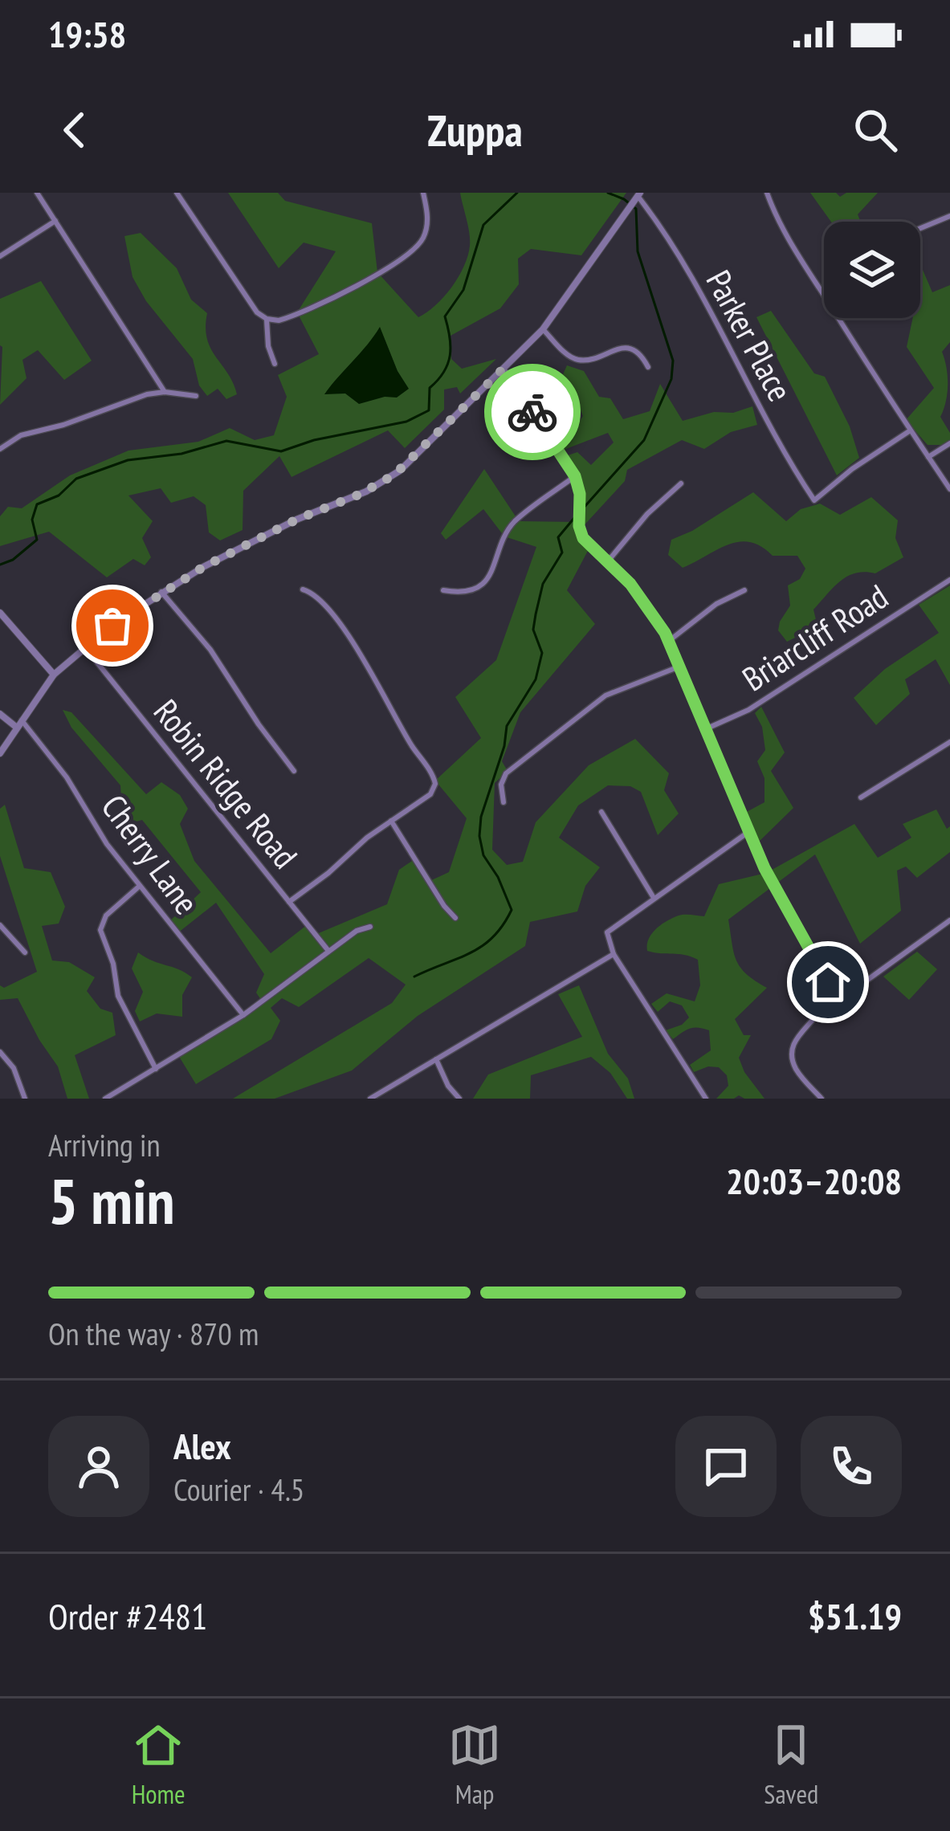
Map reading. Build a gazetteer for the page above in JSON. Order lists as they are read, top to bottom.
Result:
{
  "streets": {
    "street": [
      "Parker Place",
      "Briarcliff Road",
      "Robin Ridge Road",
      "Cherry Lane"
    ]
  },
  "page": {
    "status": "19:58",
    "header": "Zuppa",
    "heading": ["5 min", "Arriving in", "20:03–20:08"],
    "panel": [
      "Alex",
      "Courier · 4.5",
      "Order #2481",
      "$51.19"
    ],
    "bar": "On the way · 870 m",
    "tabs": ["Home", "Map", "Saved"]
  }
}
